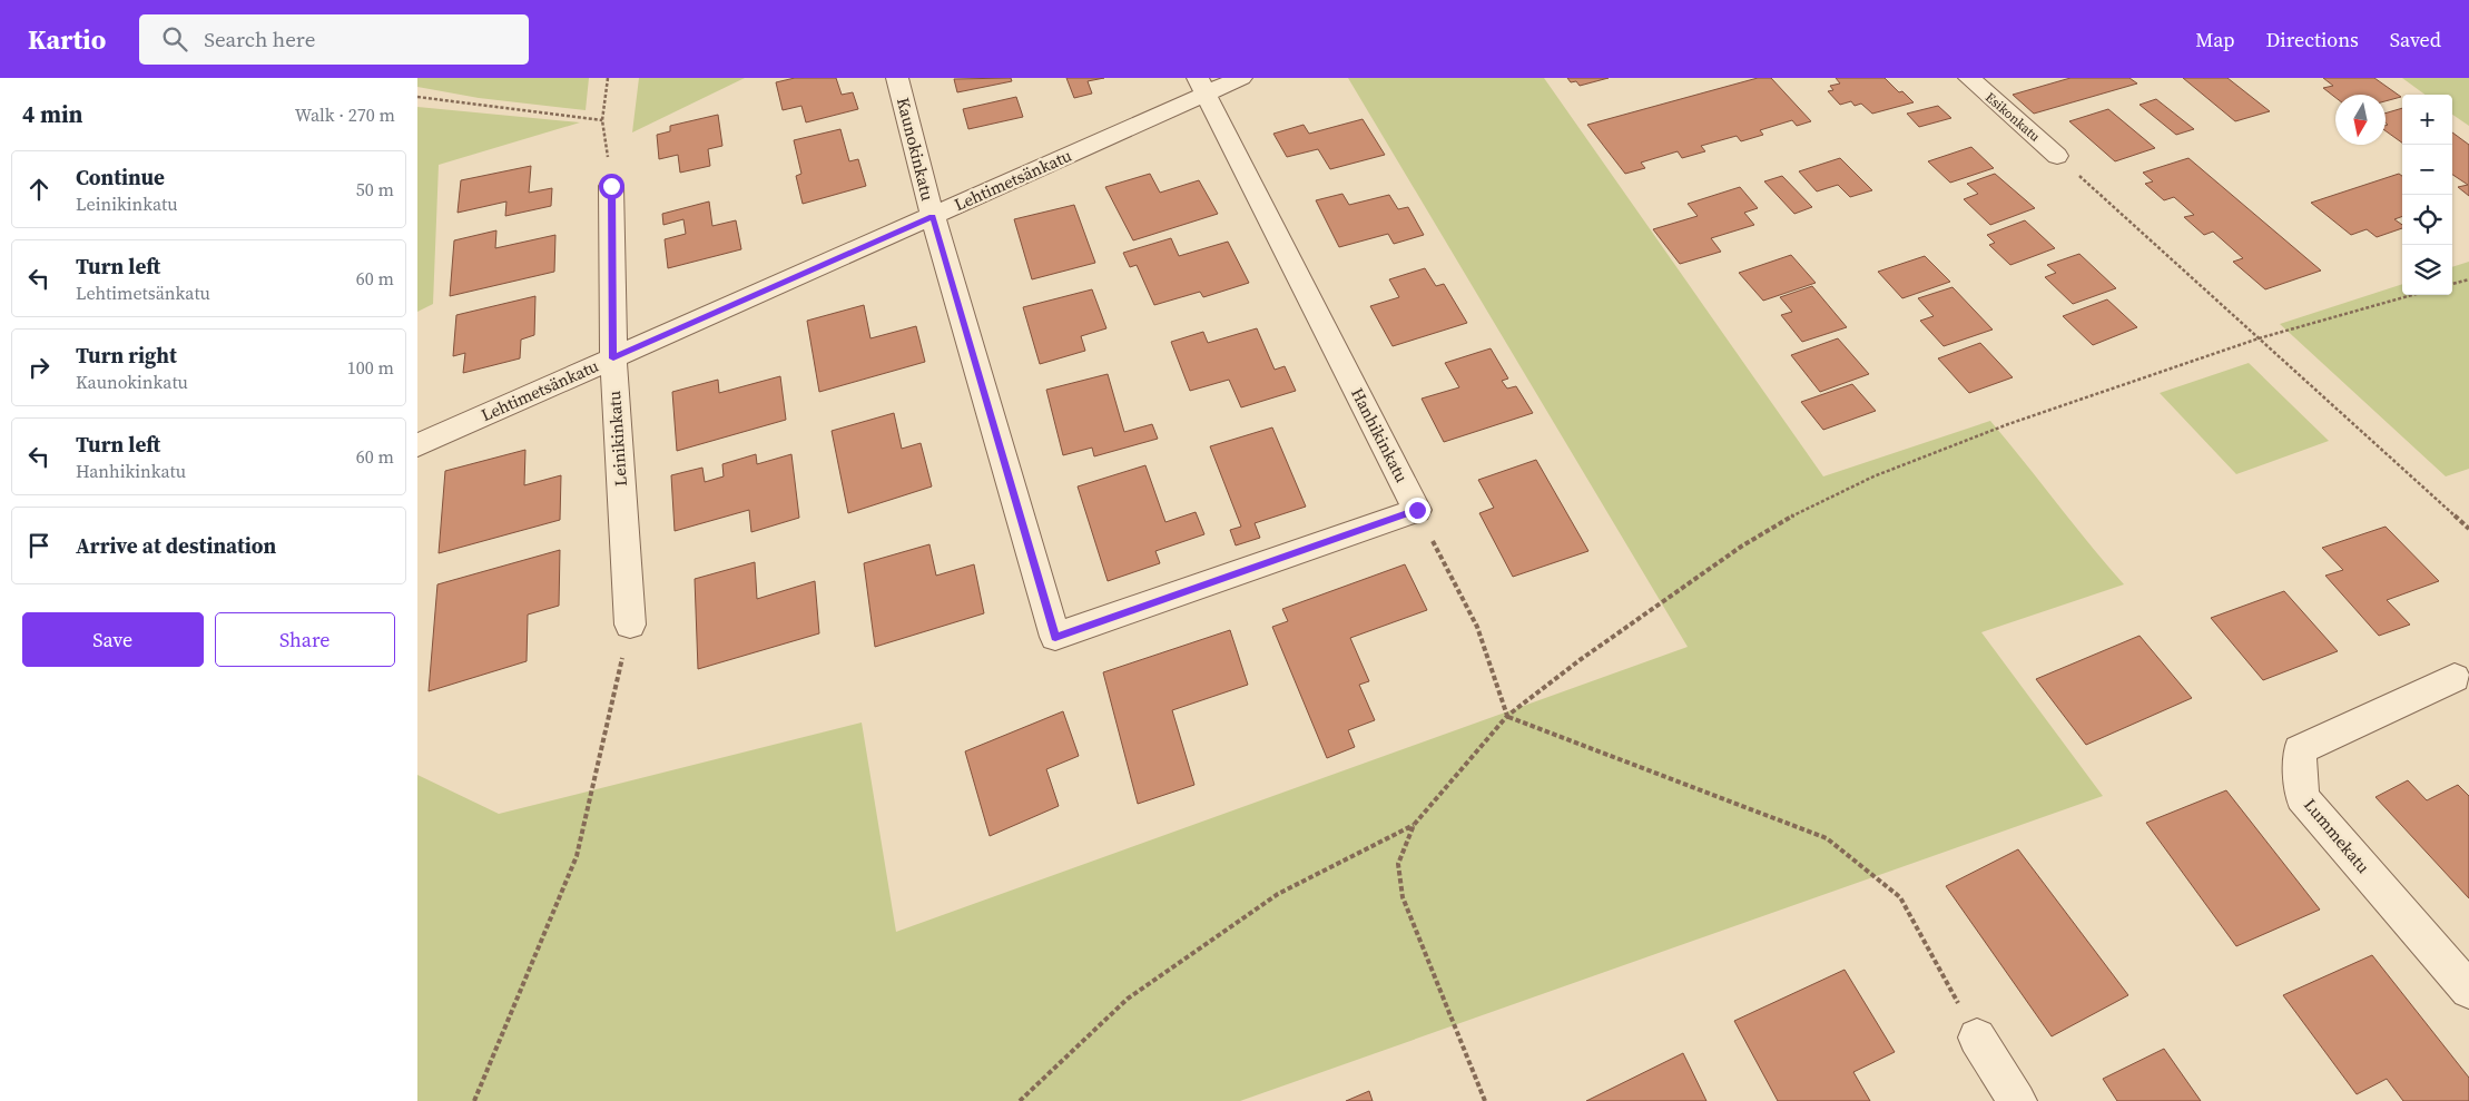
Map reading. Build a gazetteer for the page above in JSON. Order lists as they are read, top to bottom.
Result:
{
  "streets": {
    "street": [
      "Esikonkatu",
      "Kaunokinkatu",
      "Lehtimetsänkatu",
      "Hanhikinkatu",
      "Leinikinkatu",
      "Lummekatu"
    ]
  },
  "crossings": [
    ["Kaunokinkatu", "Lehtimetsänkatu"],
    ["Kaunokinkatu", "Hanhikinkatu"],
    ["Lehtimetsänkatu", "Hanhikinkatu"],
    ["Lehtimetsänkatu", "Leinikinkatu"]
  ],
  "north": "bottom",
  "page": {
    "header": "Kartio",
    "search": "Search here",
    "nav": ["Map", "Directions", "Saved"],
    "heading": ["4 min", "Walk · 270 m"],
    "map_buttons": ["+", "−"],
    "list": [
      ["Continue", "Leinikinkatu", "50 m"],
      ["Turn left", "Lehtimetsänkatu", "60 m"],
      ["Turn right", "Kaunokinkatu", "100 m"],
      ["Turn left", "Hanhikinkatu", "60 m"],
      "Arrive at destination"
    ],
    "buttons": ["Save", "Share"]
  }
}
